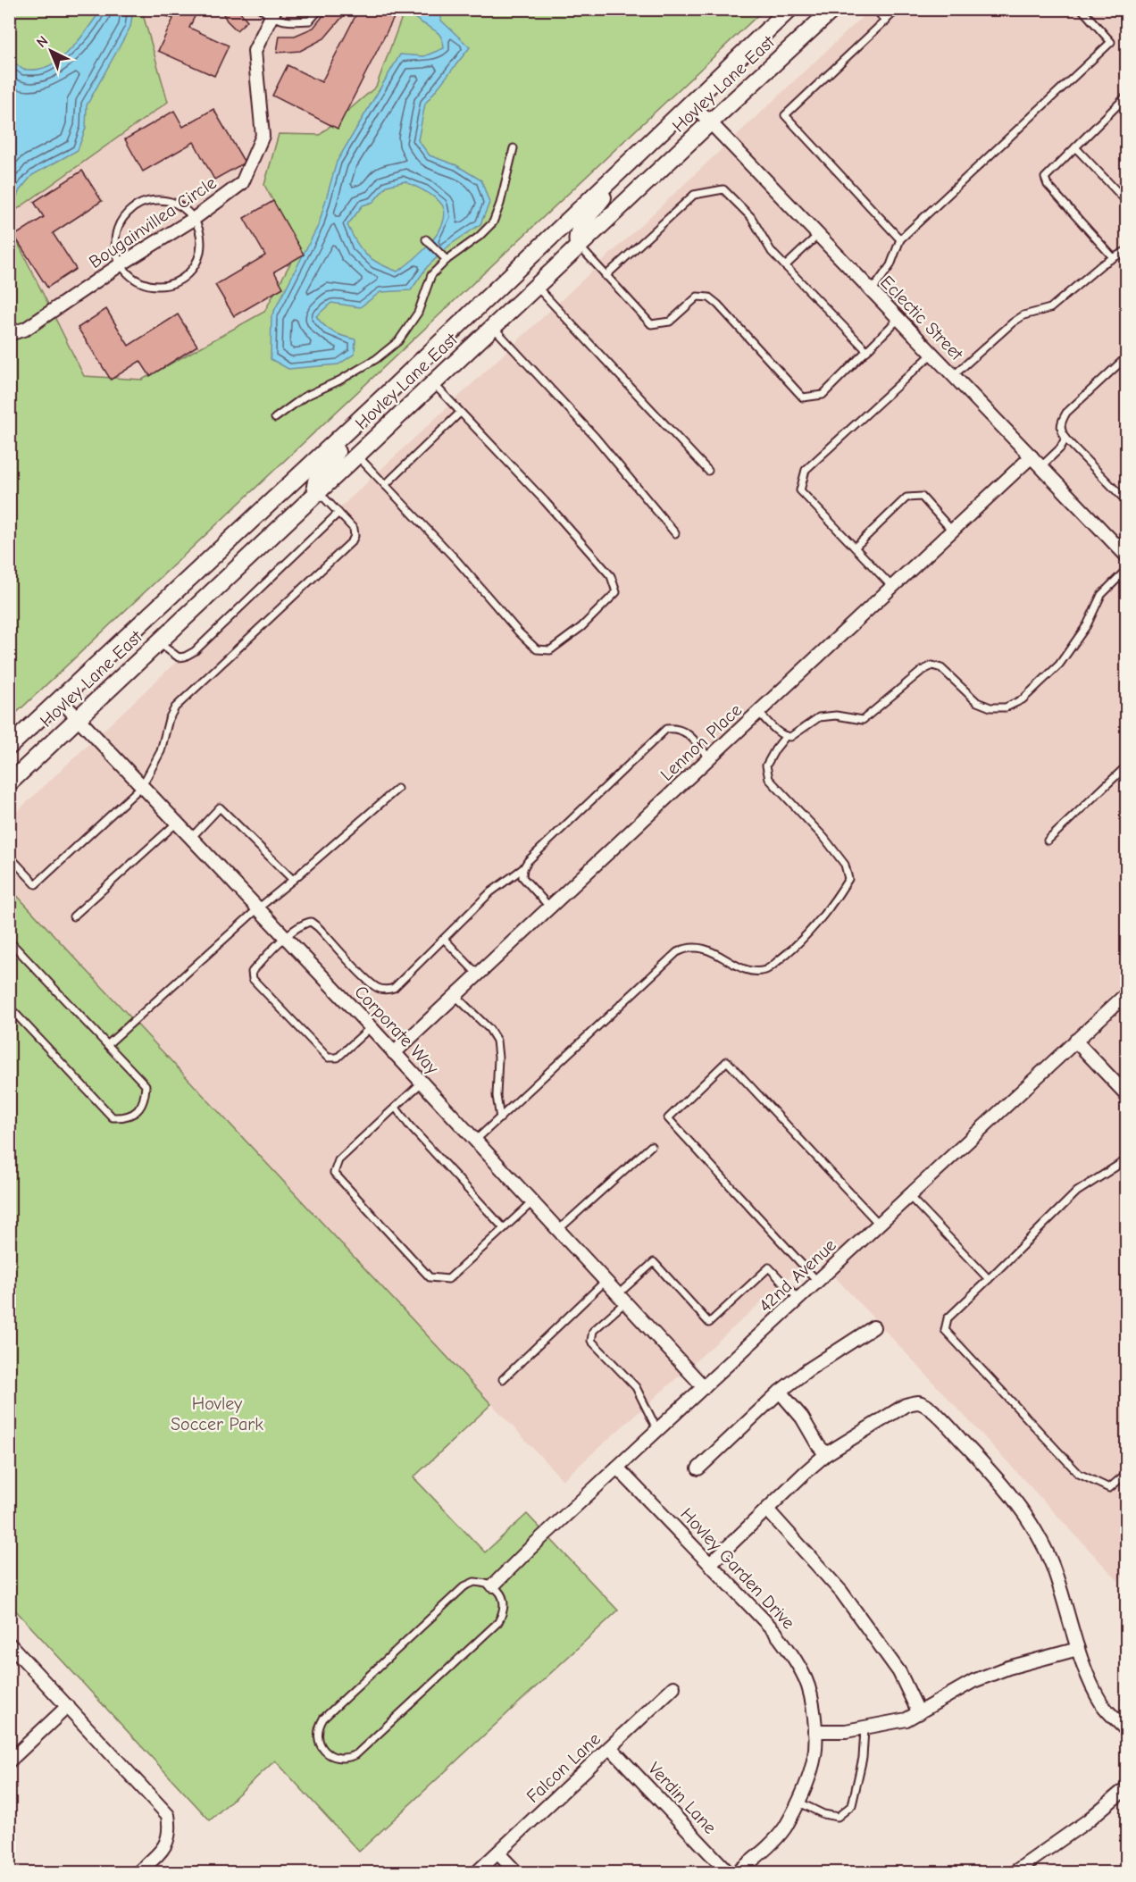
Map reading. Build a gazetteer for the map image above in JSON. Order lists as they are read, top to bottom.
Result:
{
  "streets": {
    "street": [
      "Hovley Lane East",
      "Bougainvillea Circle",
      "Eclectic Street",
      "Lennon Place",
      "Corporate Way",
      "42nd Avenue",
      "Hovley Garden Drive",
      "Falcon Lane",
      "Verdin Lane"
    ]
  },
  "crossings": [
    ["Hovley Lane East", "Eclectic Street"],
    ["Hovley Lane East", "Corporate Way"],
    ["Eclectic Street", "Lennon Place"],
    ["Lennon Place", "Corporate Way"],
    ["Corporate Way", "42nd Avenue"],
    ["42nd Avenue", "Hovley Garden Drive"],
    ["Falcon Lane", "Verdin Lane"]
  ],
  "parks": ["Hovley Soccer Park"],
  "north": "top left"
}
